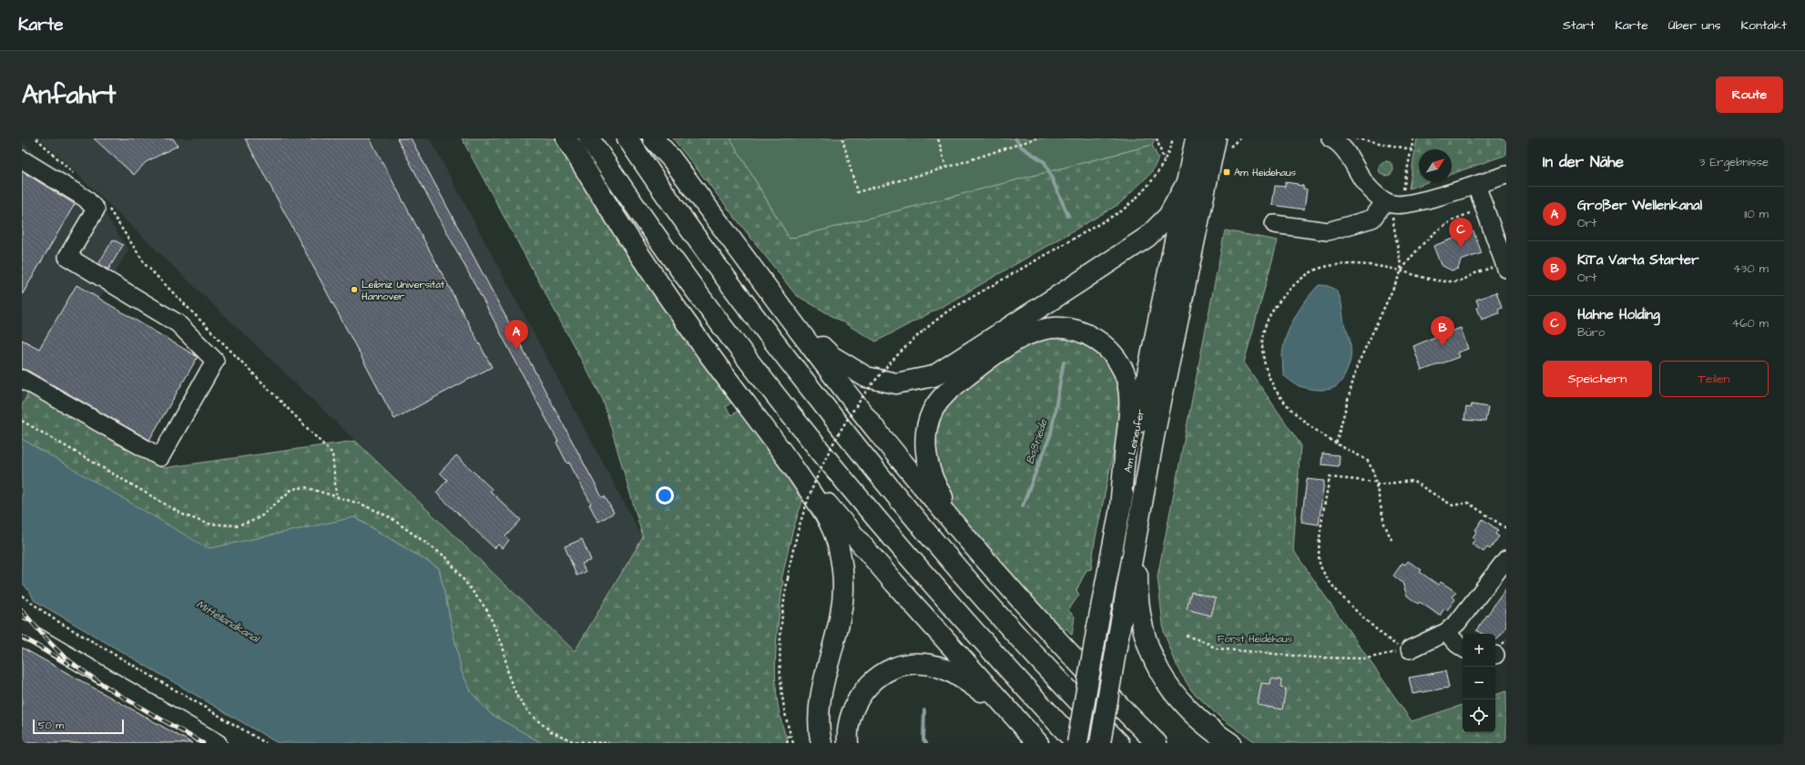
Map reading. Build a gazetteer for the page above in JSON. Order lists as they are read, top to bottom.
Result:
{
  "streets": {
    "highway": ["Am Leineufer"]
  },
  "water": ["Baßriede", "Mittellandkanal"],
  "parks": ["Forst Heidehaus"],
  "places": {
    "transit": ["Am Heidehaus"],
    "other": ["Leibniz Universität Hannover"]
  },
  "scale_bar": "50 m",
  "north": "top right",
  "page": {
    "header": "Karte",
    "nav": [
      "Start",
      "Karte",
      "Über uns",
      "Kontakt"
    ],
    "buttons": [
      "Route",
      ["Speichern", "Teilen"]
    ],
    "title": "Anfahrt",
    "heading": ["In der Nähe", "3 Ergebnisse"],
    "list": [
      {
        "mark": "A",
        "name": "Großer Wellenkanal",
        "note": "Ort",
        "value": "110 m"
      },
      {
        "mark": "B",
        "name": "KiTa Varta Starter",
        "note": "Ort",
        "value": "430 m"
      },
      {
        "mark": "C",
        "name": "Hahne Holding",
        "note": "Büro",
        "value": "460 m"
      }
    ],
    "pins": ["C", "B", "A"],
    "map_buttons": ["+", "−"],
    "scale": "50 m"
  }
}
